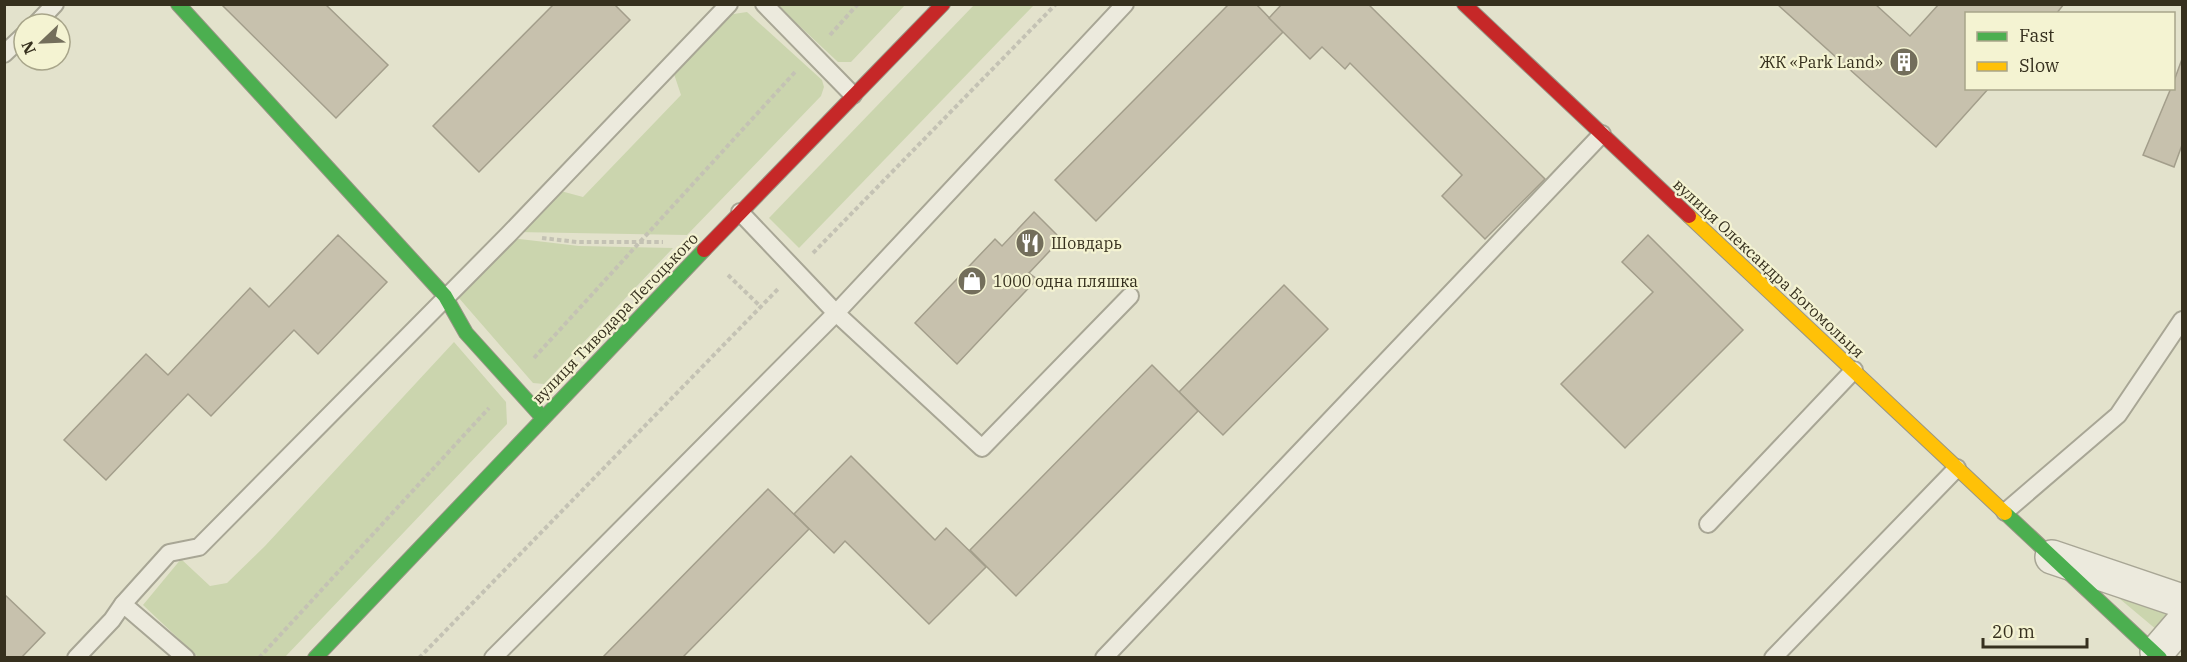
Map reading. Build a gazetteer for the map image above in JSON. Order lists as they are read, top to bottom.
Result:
{
  "streets": {
    "street": ["вулиця Олександра Богомольця", "вулиця Тиводара Легоцького"]
  },
  "places": {
    "building": ["ЖК «Park Land»"],
    "restaurant": ["Шовдарь"],
    "shop": ["1000 одна пляшка"]
  },
  "legend": ["Fast", "Slow"],
  "scale_bar": "20 m",
  "north": "bottom left"
}
